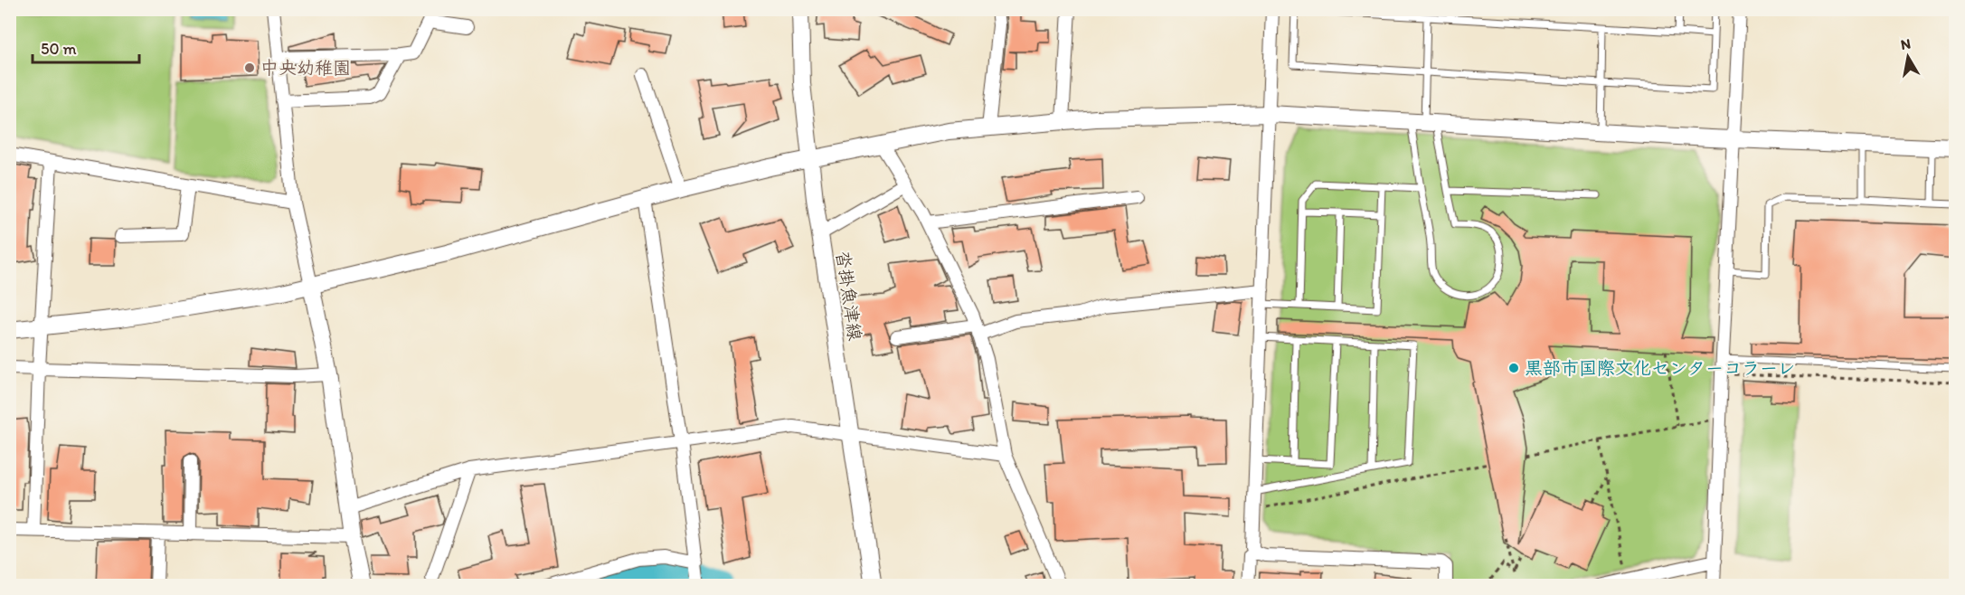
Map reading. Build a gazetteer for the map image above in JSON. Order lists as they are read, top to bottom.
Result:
{
  "streets": {
    "street": ["沓掛魚津線"]
  },
  "places": ["中央幼稚園", "黒部市国際文化センターコラーレ"],
  "scale_bar": "50 m",
  "north": "top"
}
